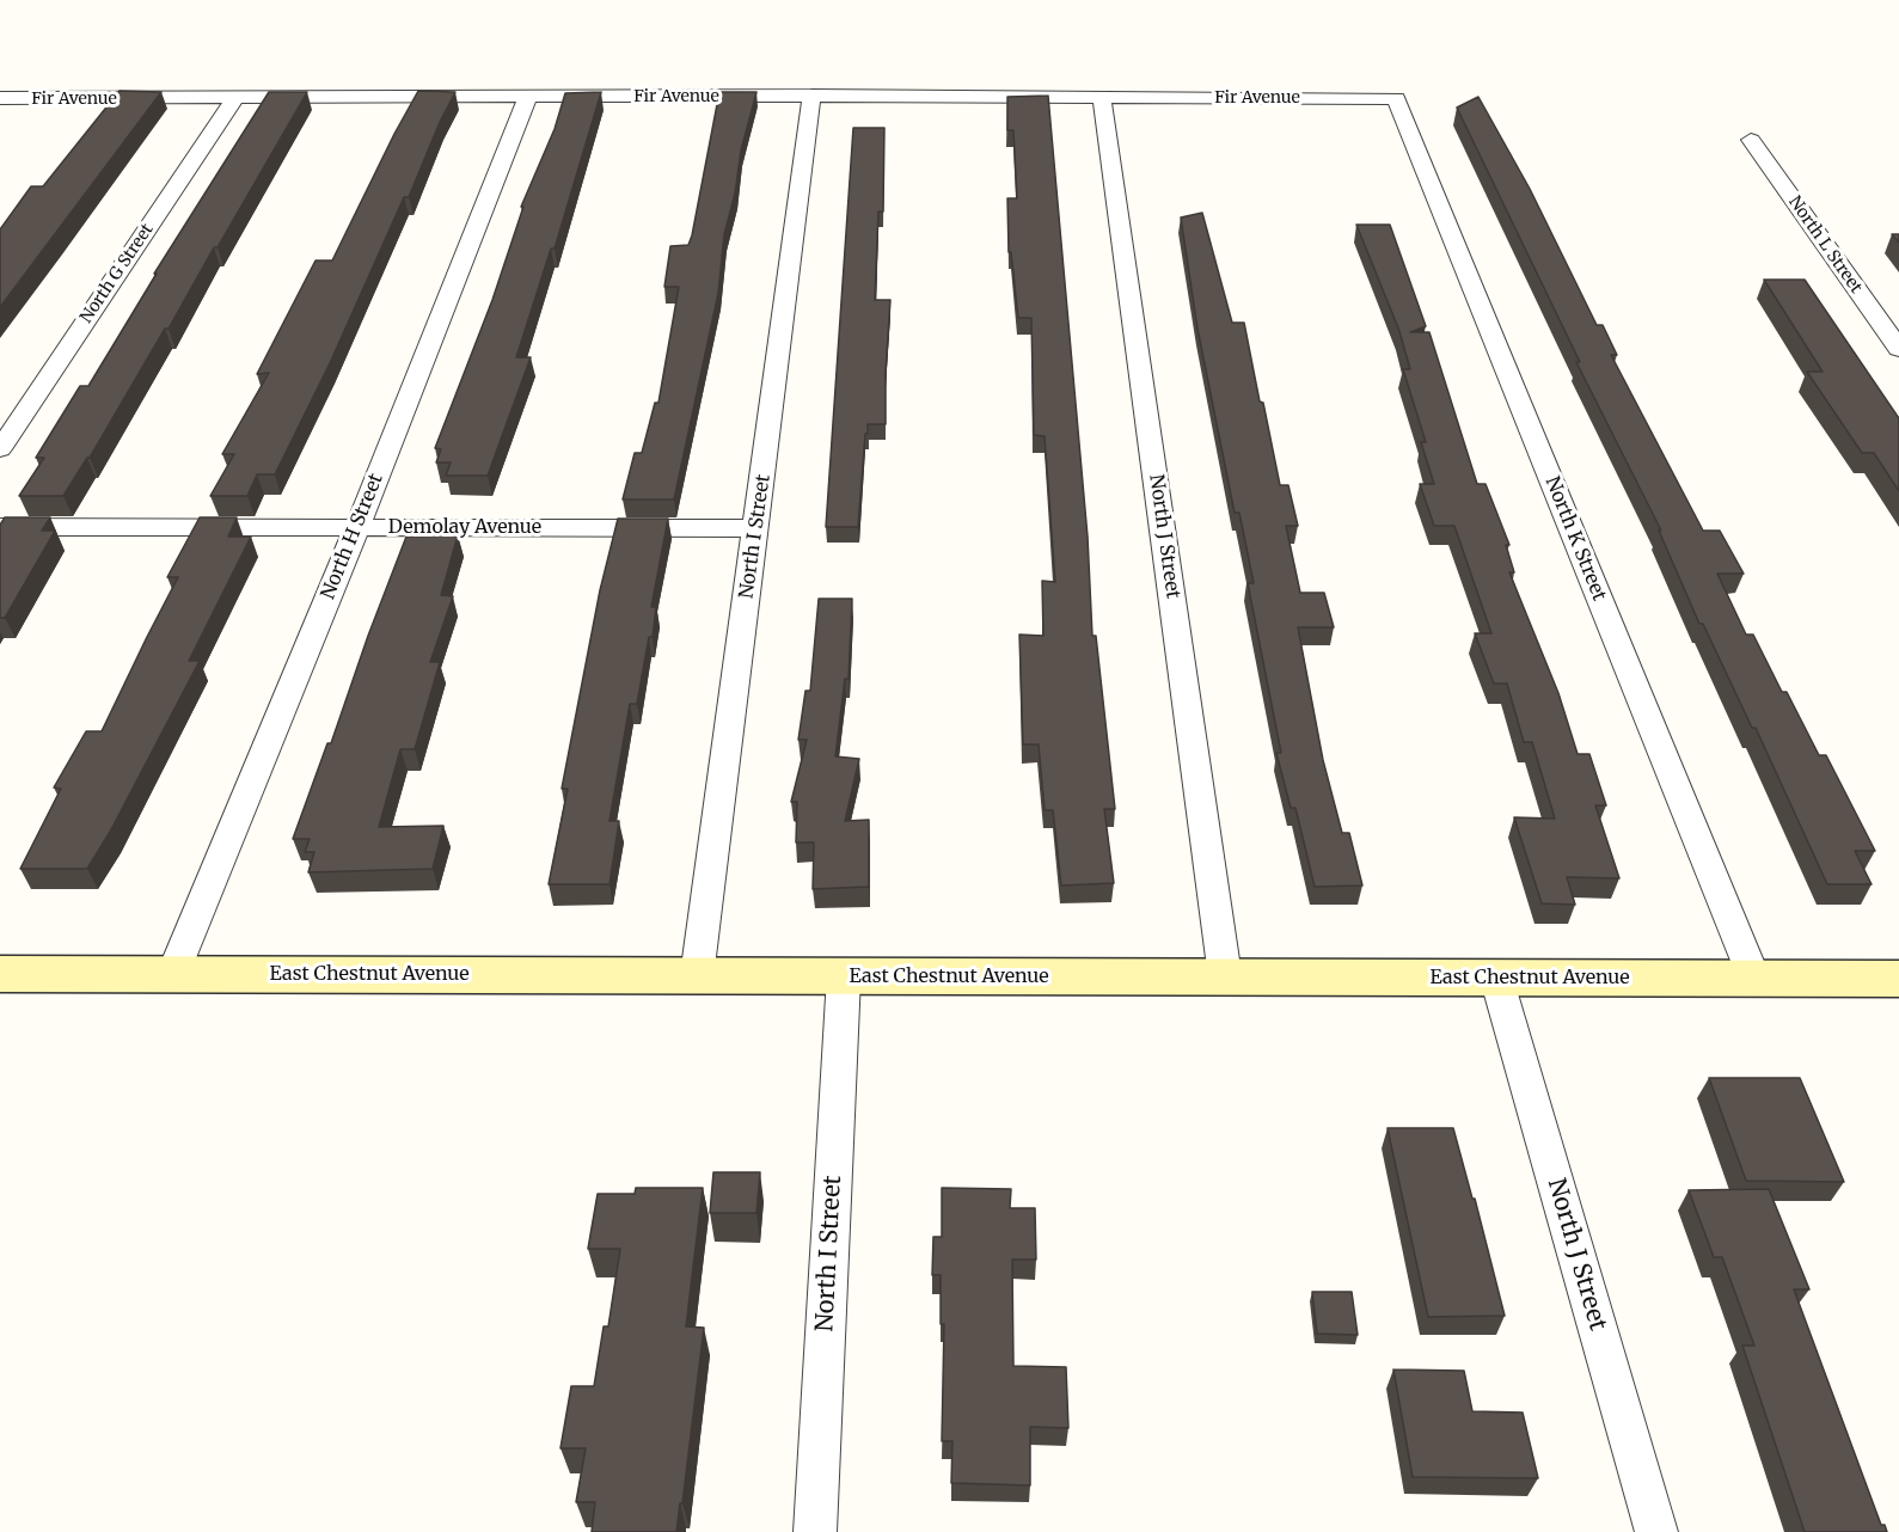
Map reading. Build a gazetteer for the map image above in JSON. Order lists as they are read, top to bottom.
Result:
{
  "streets": {
    "street": [
      "Fir Avenue",
      "North L Street",
      "North G Street",
      "Demolay Avenue",
      "North H Street",
      "North I Street",
      "North J Street",
      "North K Street",
      "East Chestnut Avenue"
    ]
  },
  "crossings": [
    ["Fir Avenue", "North G Street"],
    ["Fir Avenue", "North H Street"],
    ["Fir Avenue", "North I Street"],
    ["Fir Avenue", "North J Street"],
    ["Fir Avenue", "North K Street"],
    ["Demolay Avenue", "North H Street"],
    ["Demolay Avenue", "North I Street"],
    ["North H Street", "East Chestnut Avenue"],
    ["North I Street", "East Chestnut Avenue"],
    ["North J Street", "East Chestnut Avenue"],
    ["North K Street", "East Chestnut Avenue"]
  ]
}
